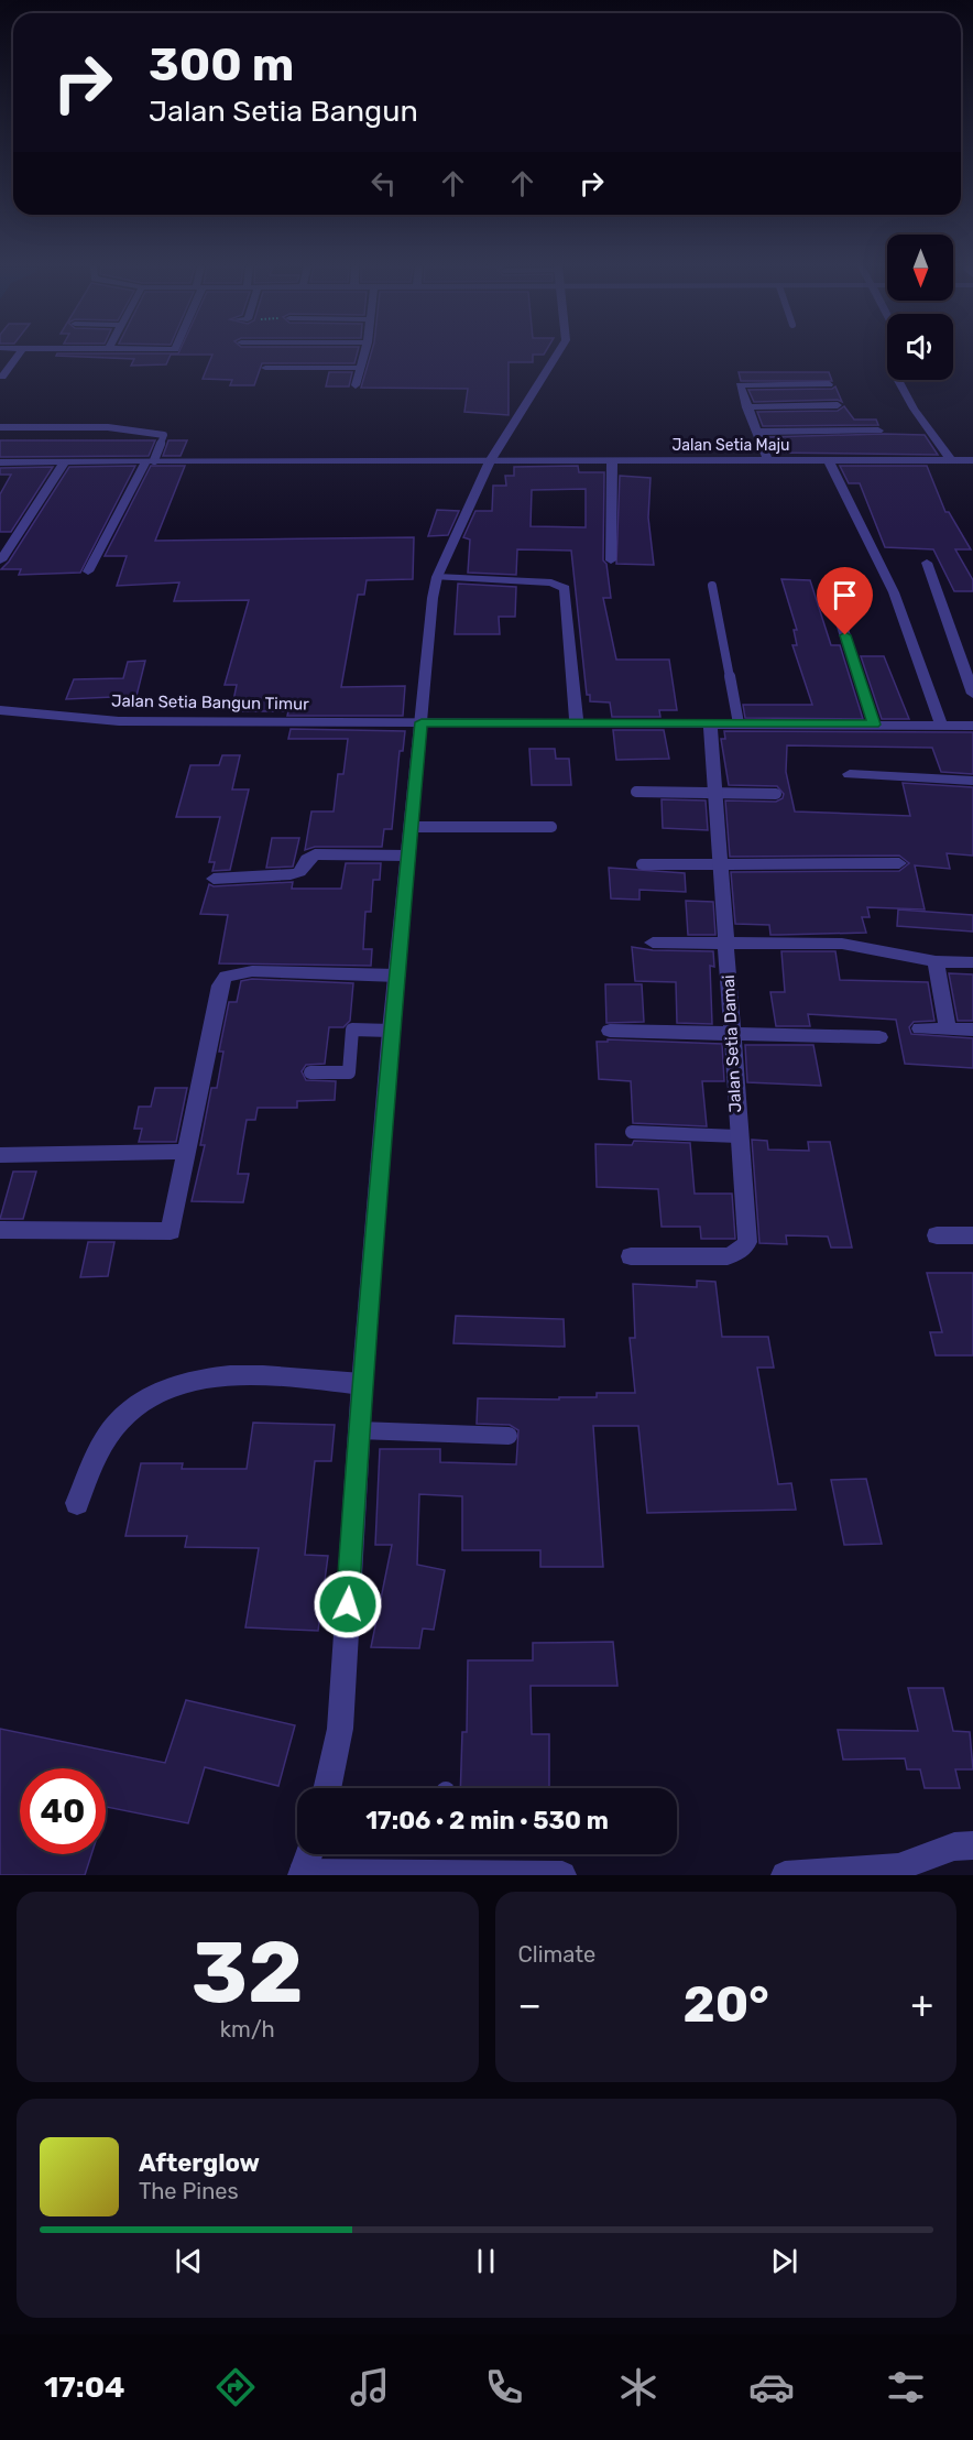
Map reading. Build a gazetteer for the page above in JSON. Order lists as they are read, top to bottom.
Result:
{
  "streets": {
    "street": ["Jalan Setia Maju", "Jalan Setia Bangun Timur", "Jalan Setia Damai"]
  },
  "crossings": [
    ["Jalan Setia Bangun Timur", "Jalan Setia Damai"]
  ],
  "north": "bottom",
  "page": {
    "turn": ["300 m", "Jalan Setia Bangun"],
    "limit": "40",
    "trip": "17:06 · 2 min · 530 m",
    "tile": [
      ["32", "km/h"],
      "Climate"
    ],
    "heat": ["−", "20°", "+"],
    "song": ["Afterglow", "The Pines"],
    "tabs": "17:04"
  }
}
